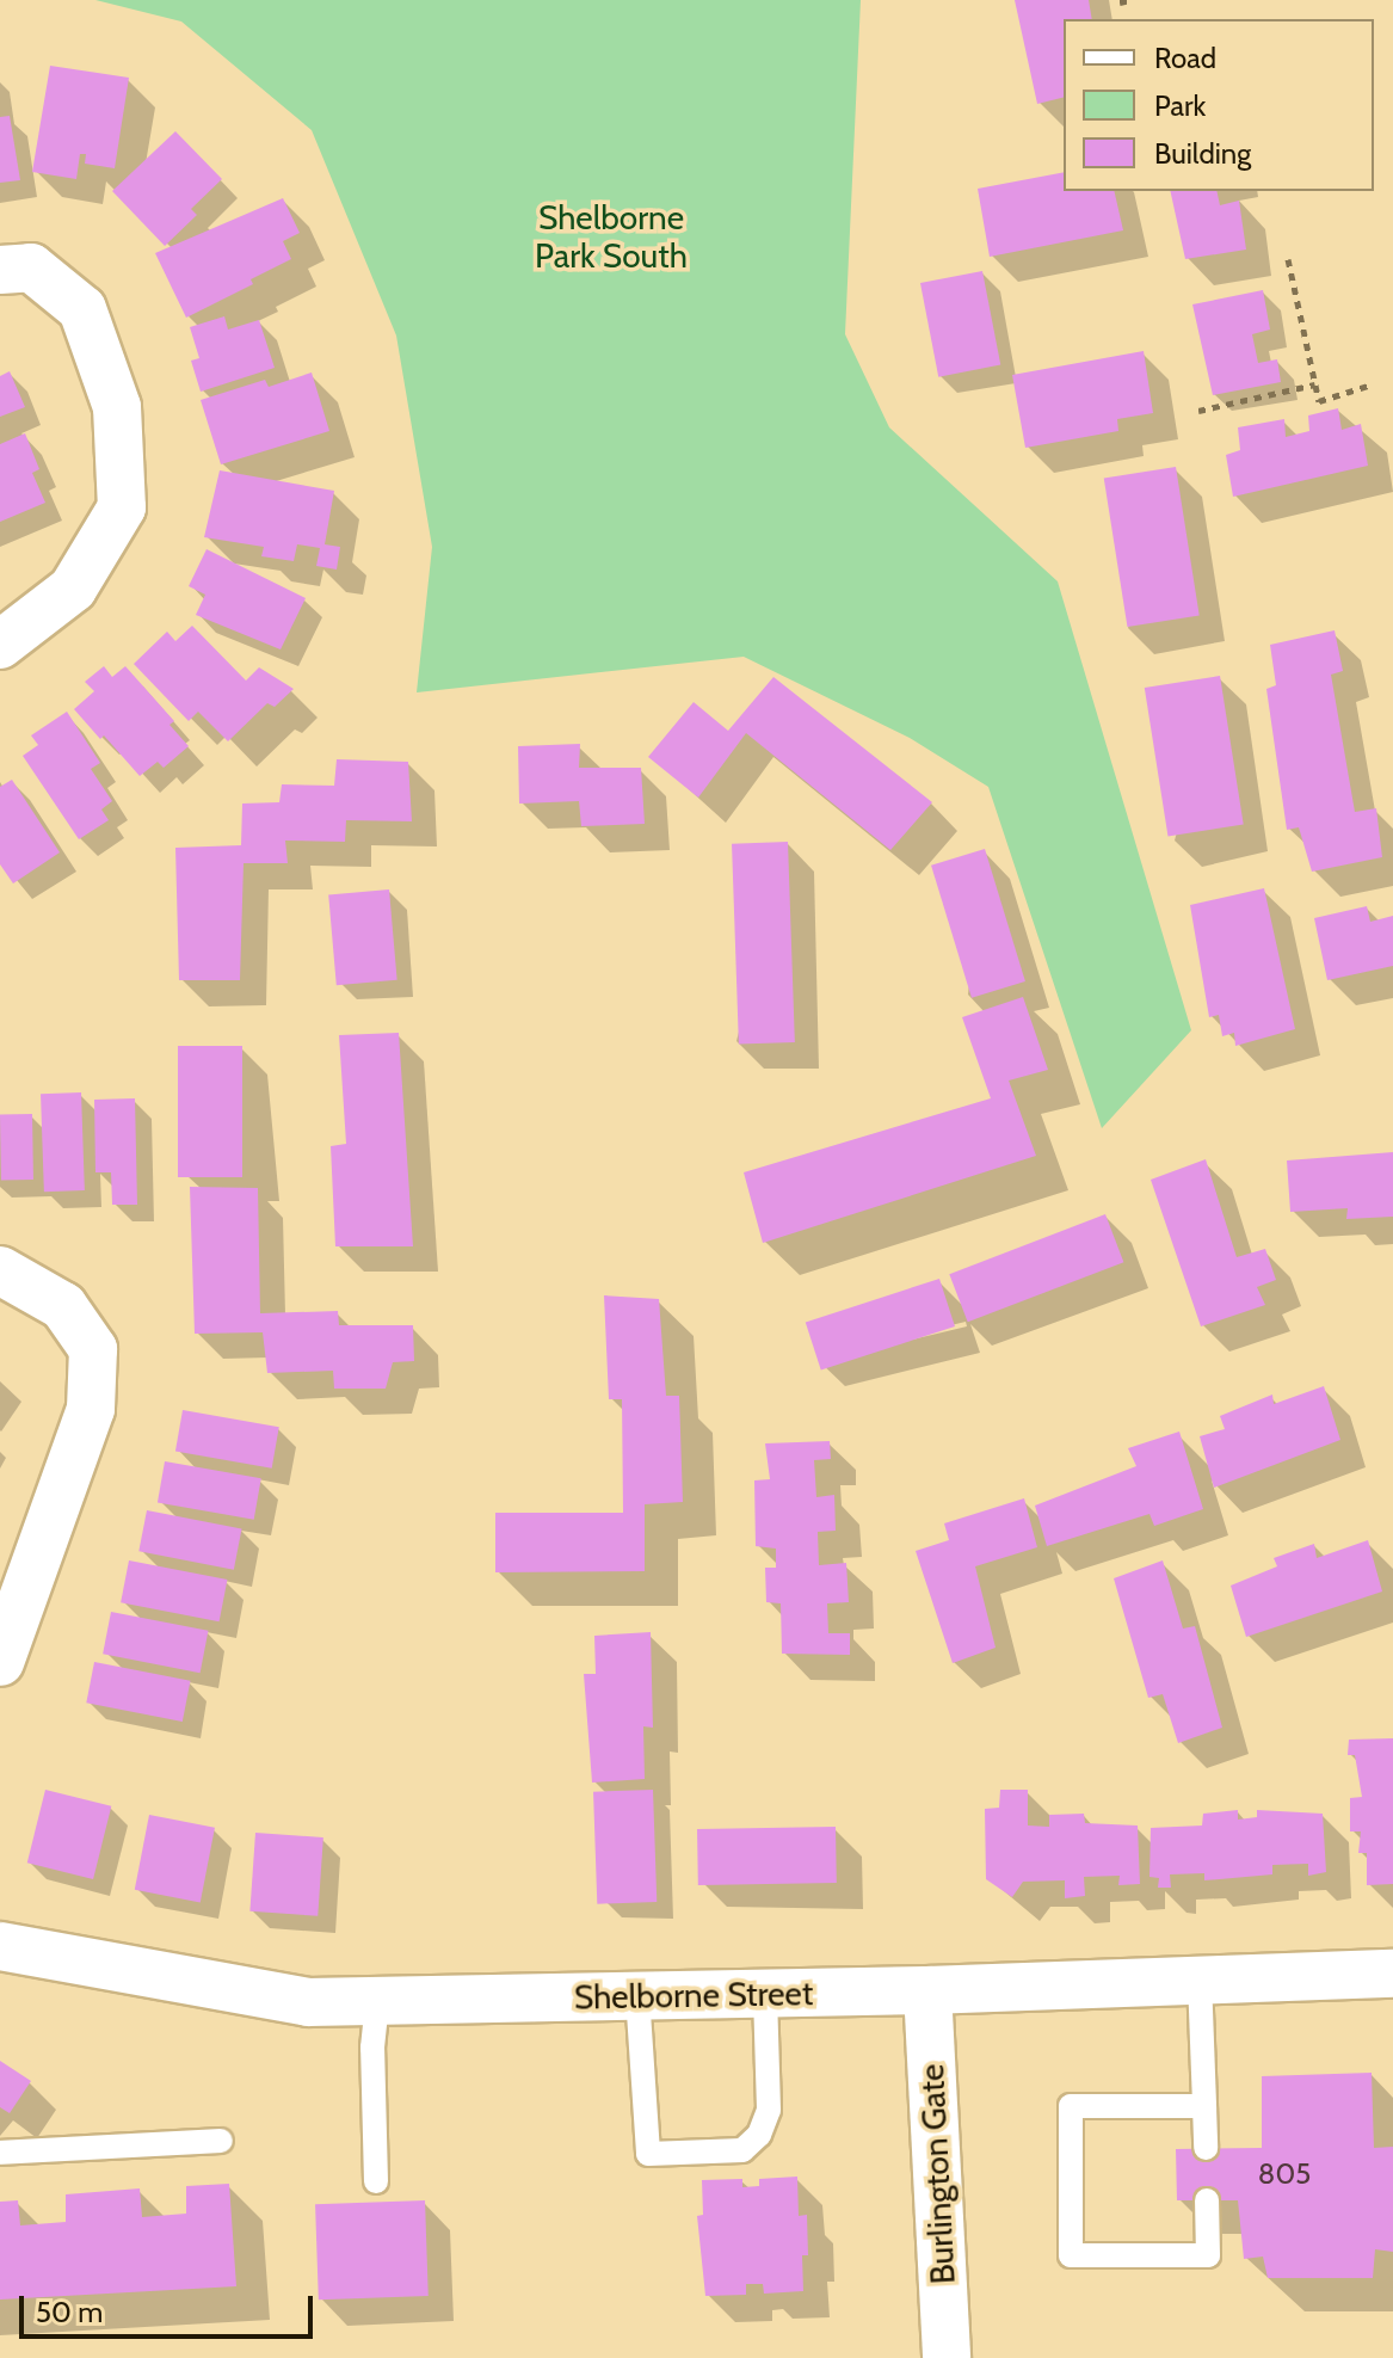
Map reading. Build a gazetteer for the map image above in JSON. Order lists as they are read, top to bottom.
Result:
{
  "streets": {
    "street": ["Shelborne Street", "Burlington Gate"]
  },
  "crossings": [
    ["Shelborne Street", "Burlington Gate"]
  ],
  "parks": ["Shelborne Park South"],
  "house_numbers": ["805"],
  "legend": ["Road", "Park", "Building"],
  "scale_bar": "50 m"
}
